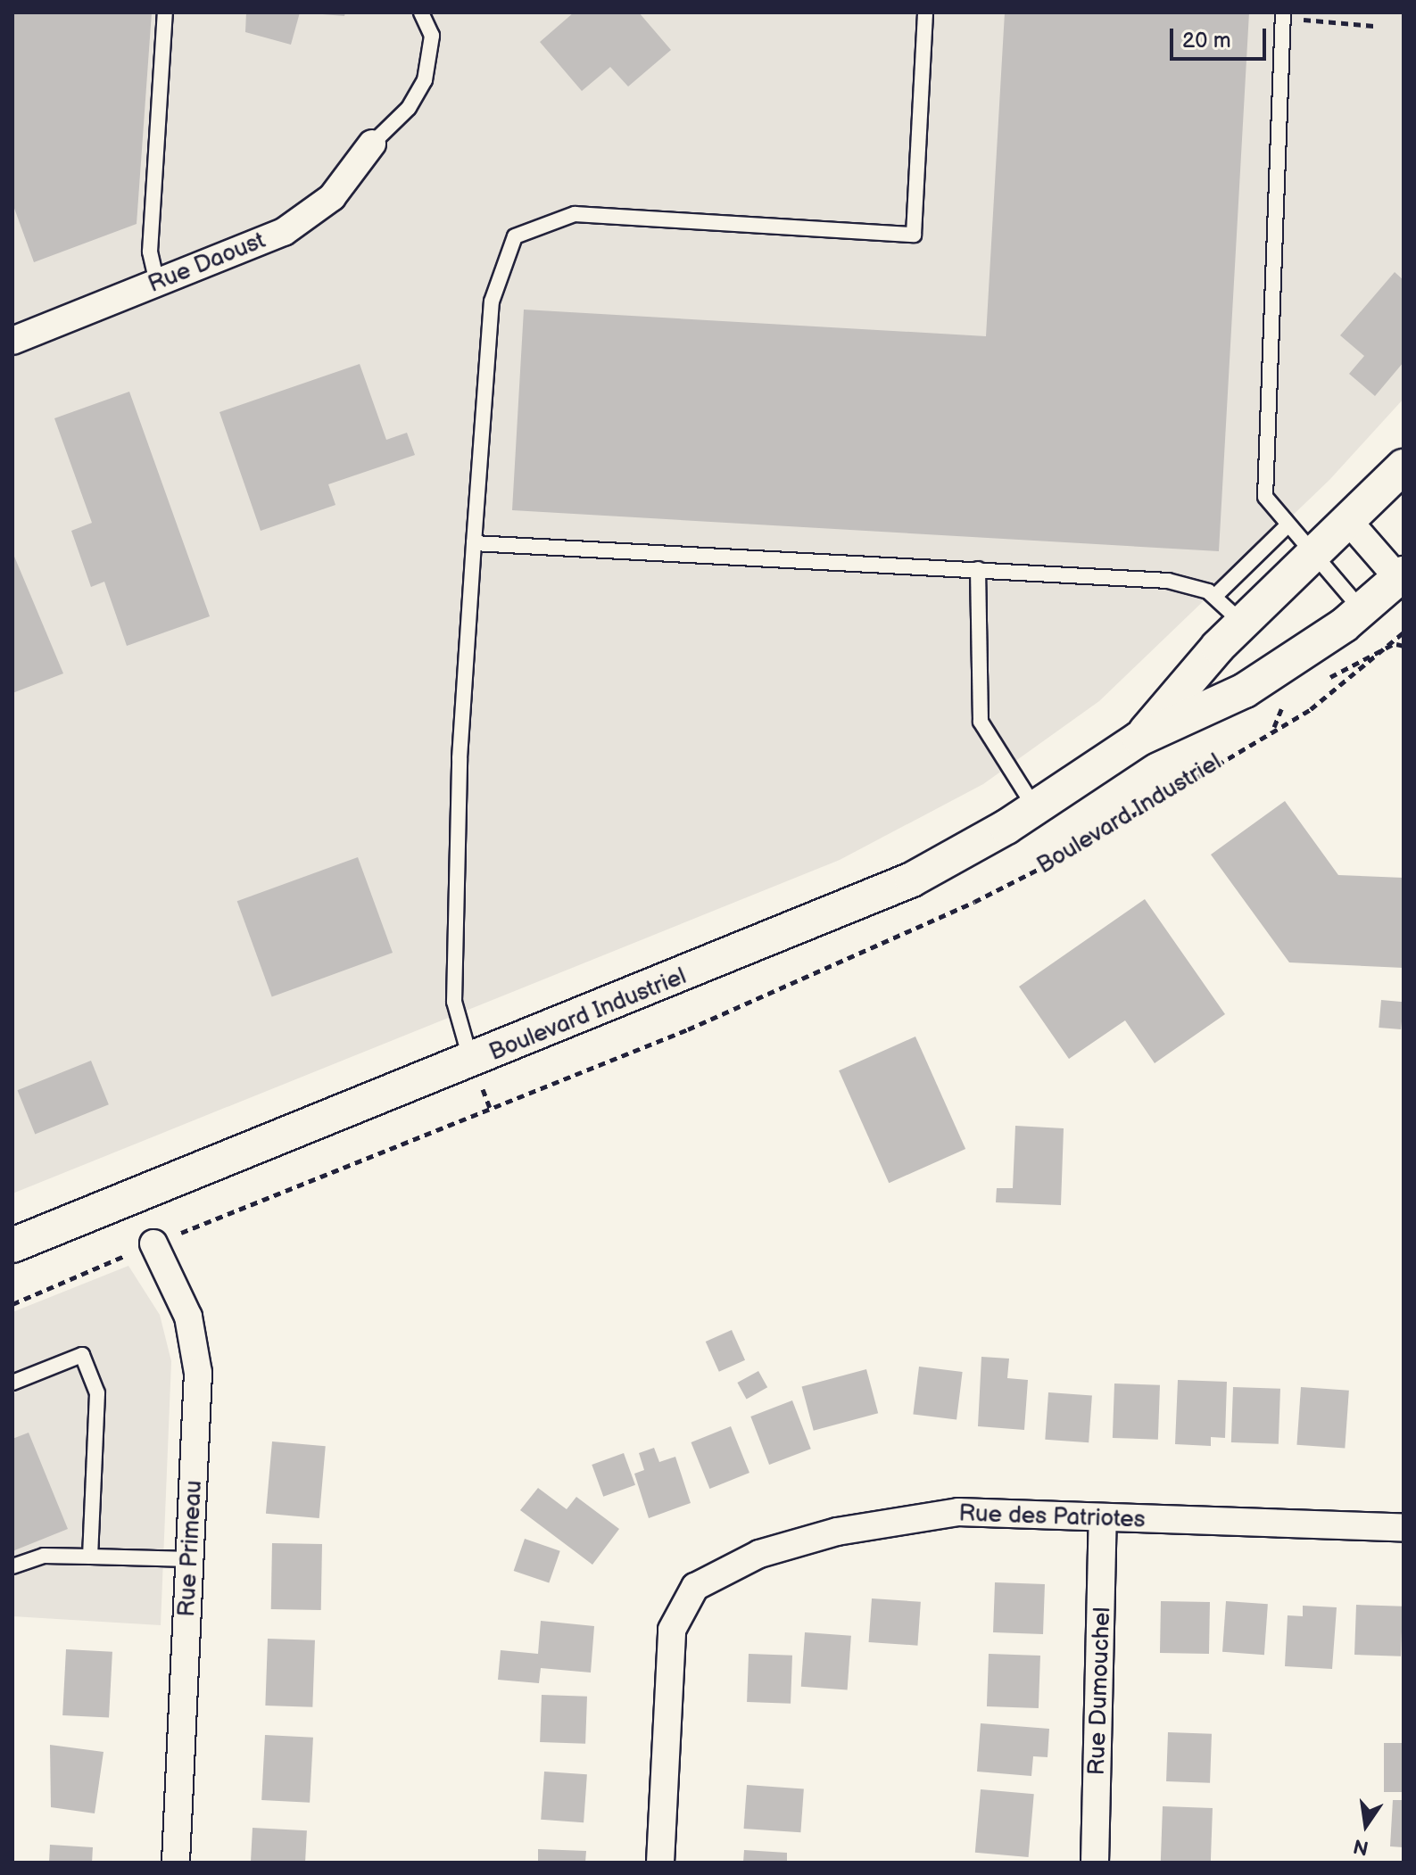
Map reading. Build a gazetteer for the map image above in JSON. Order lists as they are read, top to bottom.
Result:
{
  "streets": {
    "street": [
      "Rue Daoust",
      "Boulevard Industriel",
      "Rue des Patriotes",
      "Rue Primeau",
      "Rue Dumouchel"
    ]
  },
  "crossings": [
    ["Rue des Patriotes", "Rue Dumouchel"]
  ],
  "scale_bar": "20 m",
  "north": "bottom"
}
